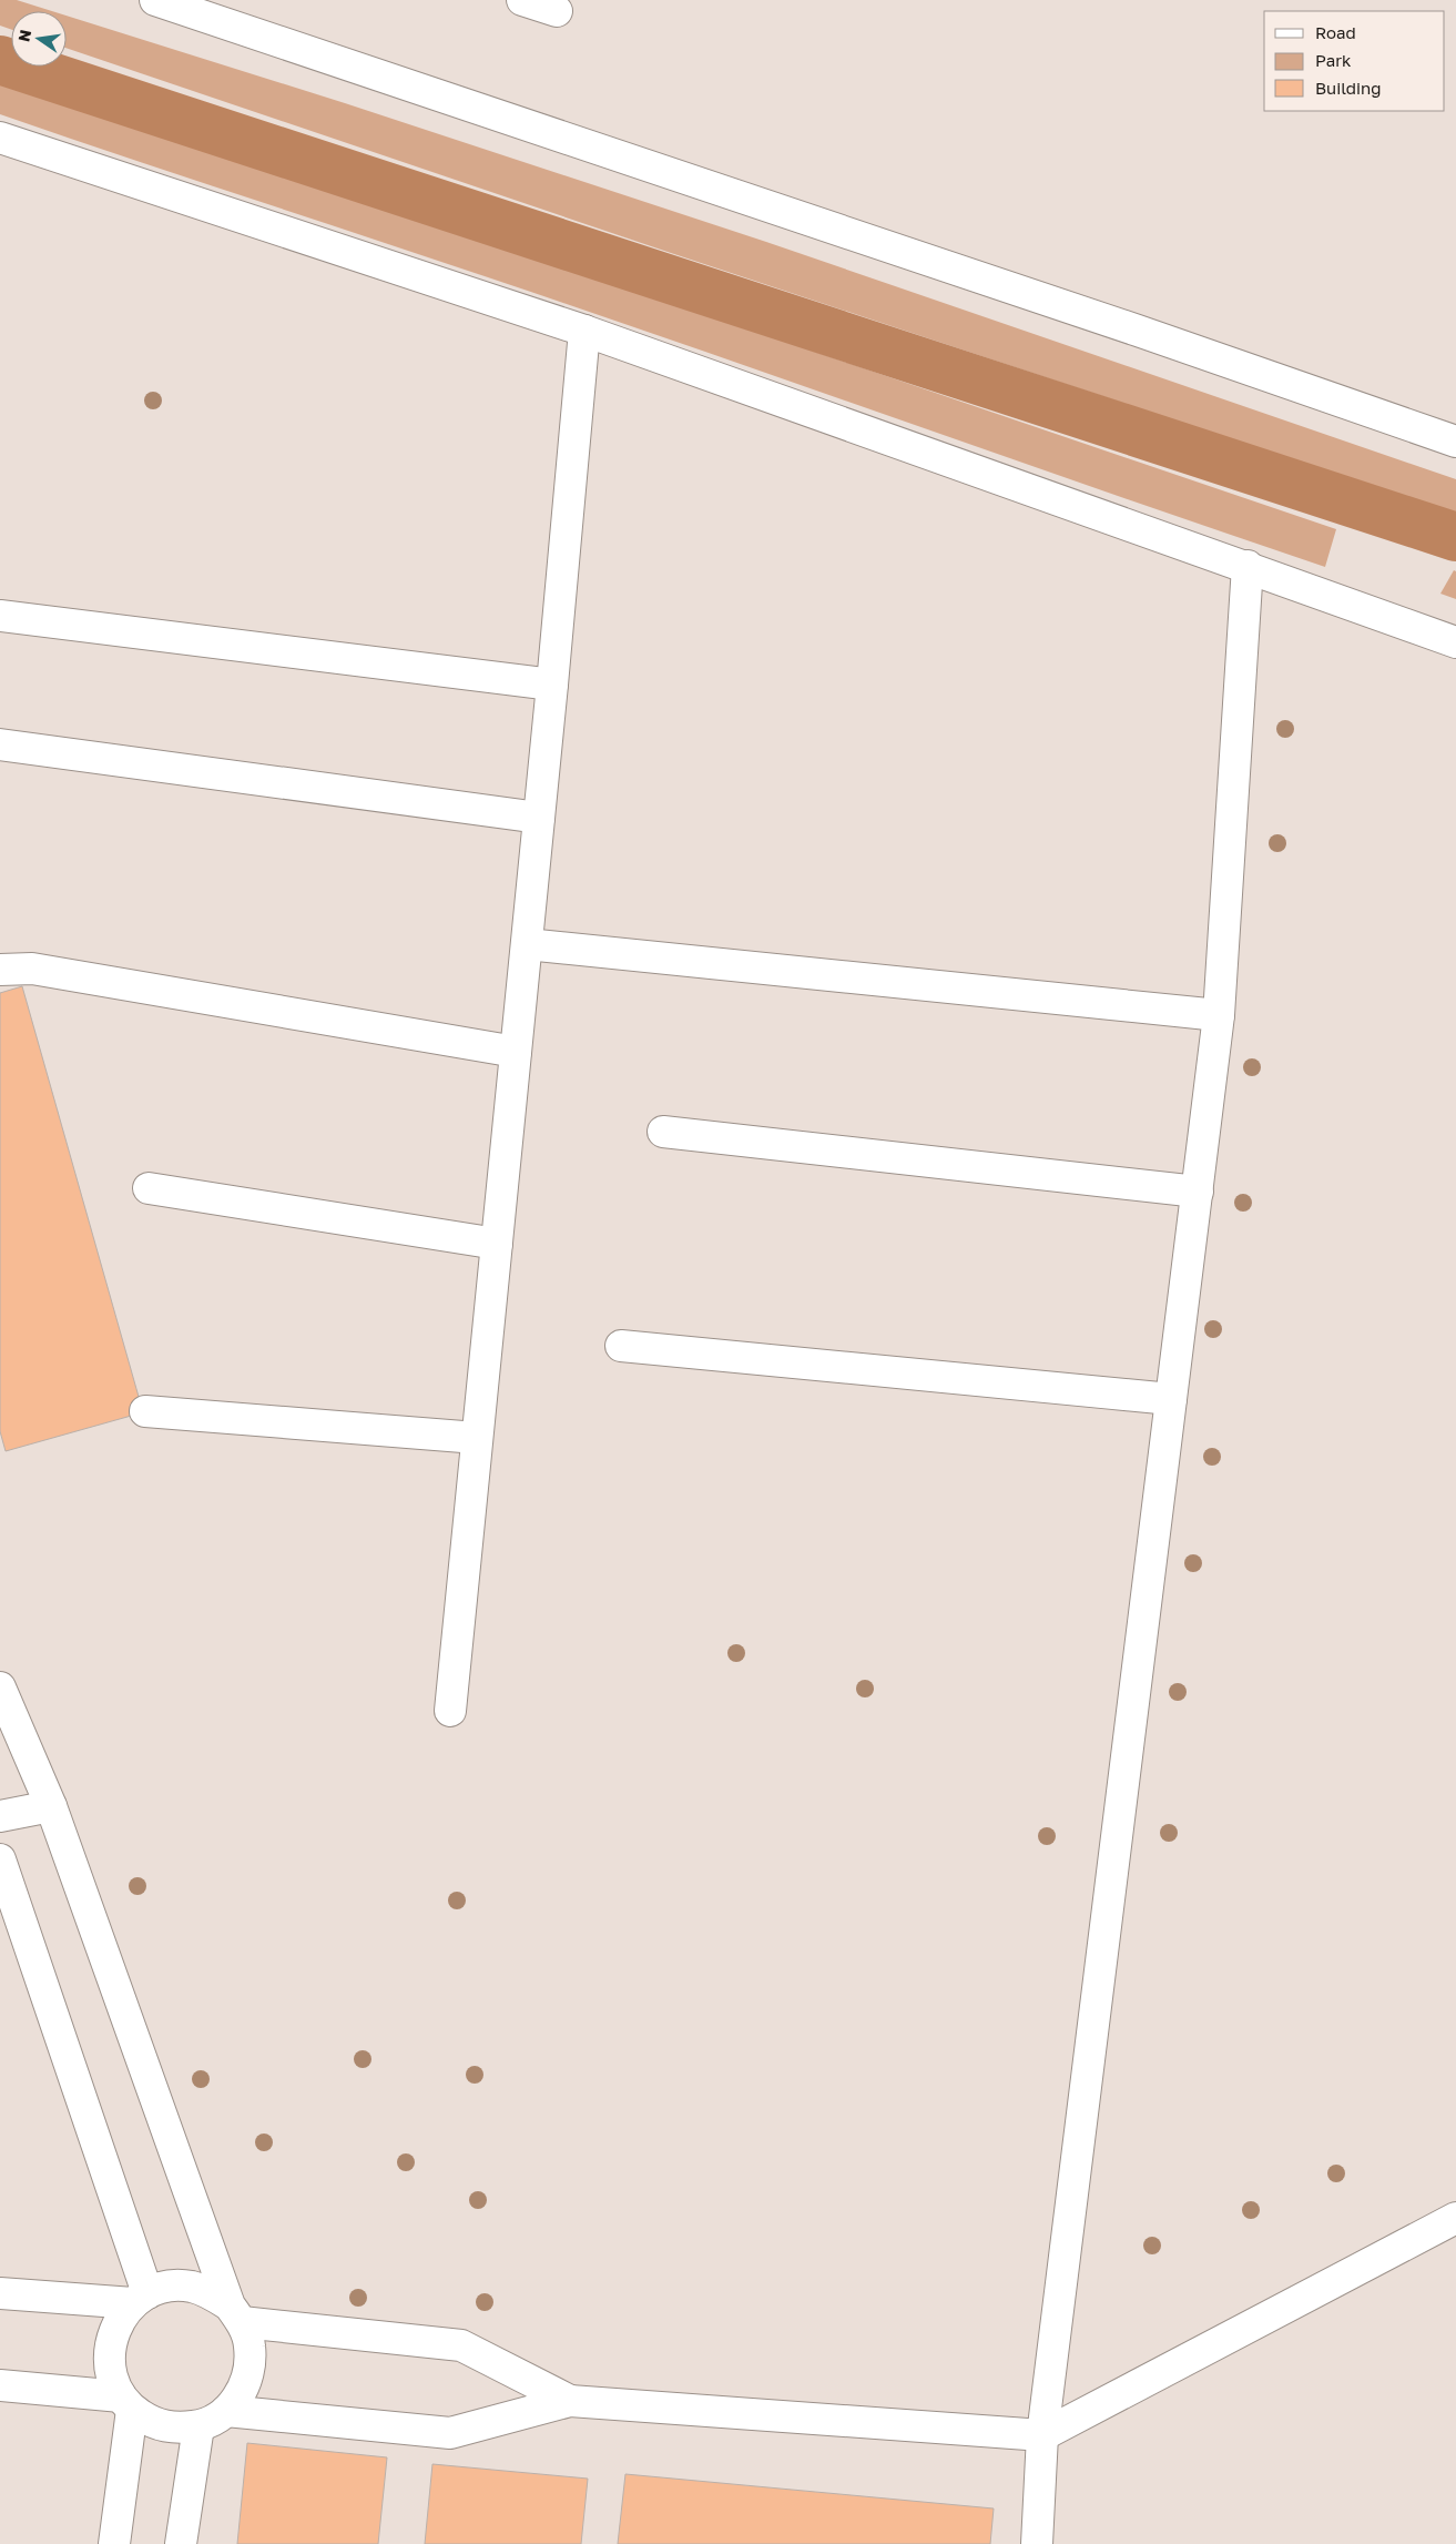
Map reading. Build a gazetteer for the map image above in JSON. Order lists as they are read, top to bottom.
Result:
{
  "legend": ["Road", "Park", "Building"],
  "north": "left"
}
